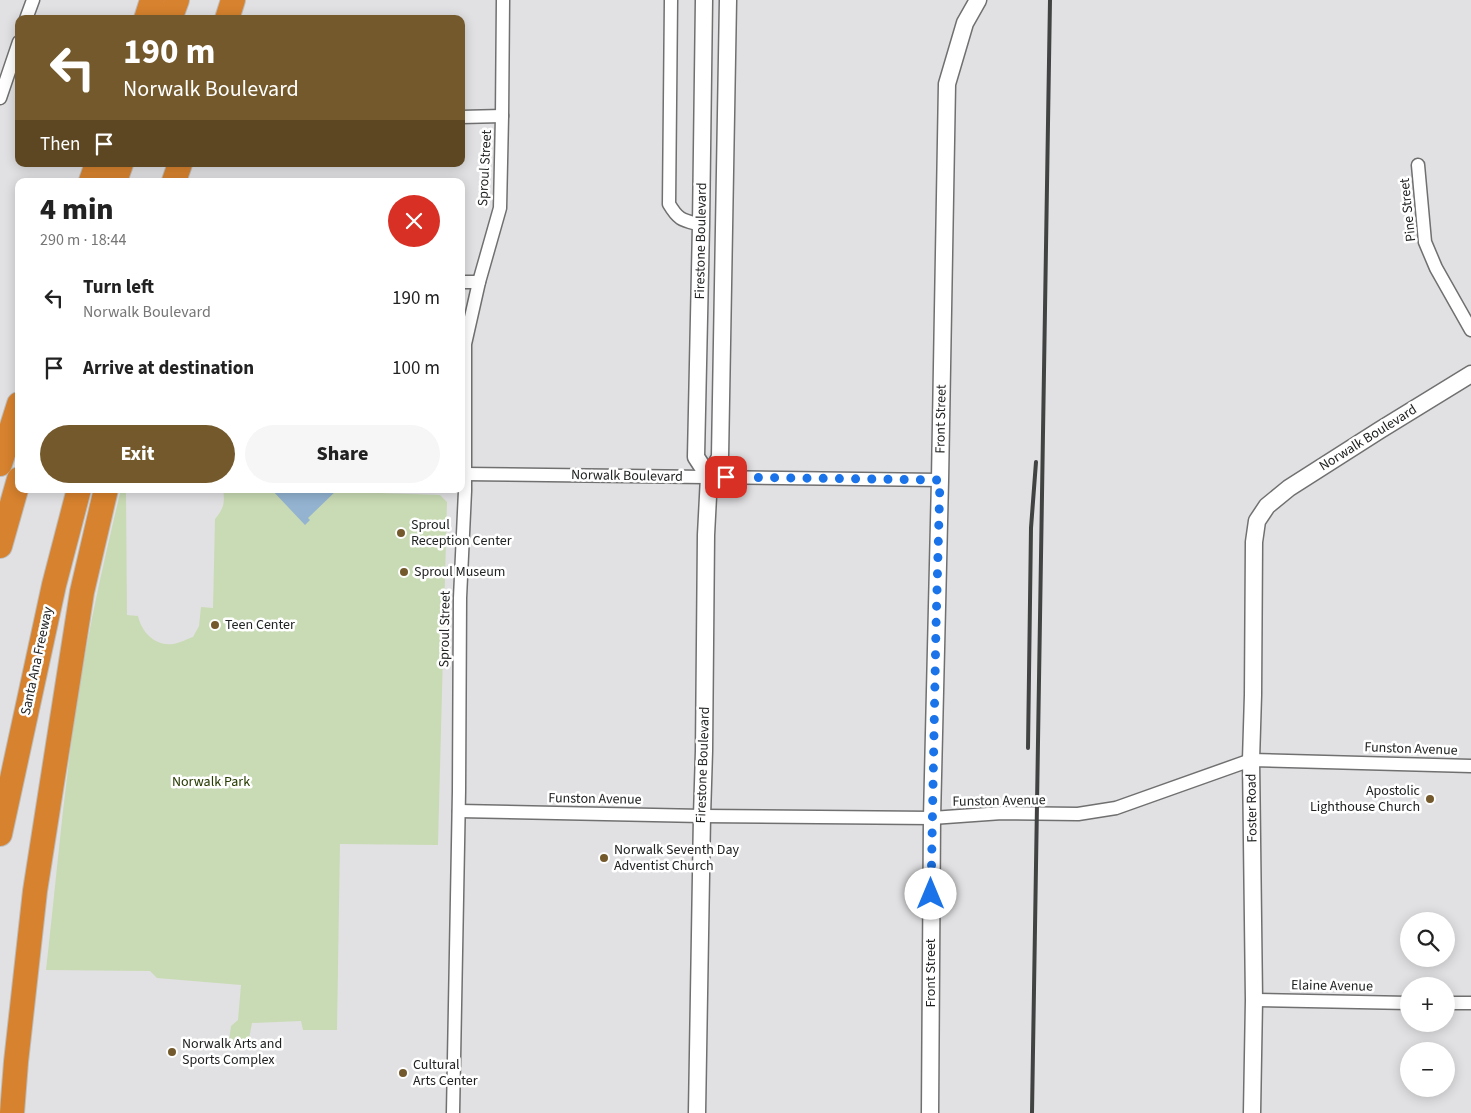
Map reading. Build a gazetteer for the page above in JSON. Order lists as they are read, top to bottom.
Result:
{
  "streets": {
    "highway": ["Santa Ana Freeway"],
    "street": [
      "Sproul Street",
      "Pine Street",
      "Firestone Boulevard",
      "Front Street",
      "Norwalk Boulevard",
      "Funston Avenue",
      "Foster Road",
      "Elaine Avenue"
    ]
  },
  "crossings": [
    ["Sproul Street", "Funston Avenue"],
    ["Firestone Boulevard", "Norwalk Boulevard"],
    ["Firestone Boulevard", "Funston Avenue"],
    ["Front Street", "Norwalk Boulevard"],
    ["Front Street", "Funston Avenue"],
    ["Norwalk Boulevard", "Foster Road"],
    ["Funston Avenue", "Foster Road"],
    ["Foster Road", "Elaine Avenue"]
  ],
  "parks": ["Norwalk Park"],
  "places": [
    "Sproul Reception Center",
    "Sproul Museum",
    "Teen Center",
    "Apostolic Lighthouse Church",
    "Norwalk Seventh Day Adventist Church",
    "Norwalk Arts and Sports Complex",
    "Cultural Arts Center"
  ],
  "page": {
    "turn": ["190 m", "Norwalk Boulevard"],
    "then": "Then",
    "heading": ["4 min", "290 m · 18:44"],
    "list": [
      {
        "name": "Turn left",
        "note": "Norwalk Boulevard",
        "value": "190 m"
      },
      {
        "name": "Arrive at destination",
        "value": "100 m"
      }
    ],
    "buttons": ["Exit", "Share"],
    "map_buttons": ["+", "−"]
  }
}
